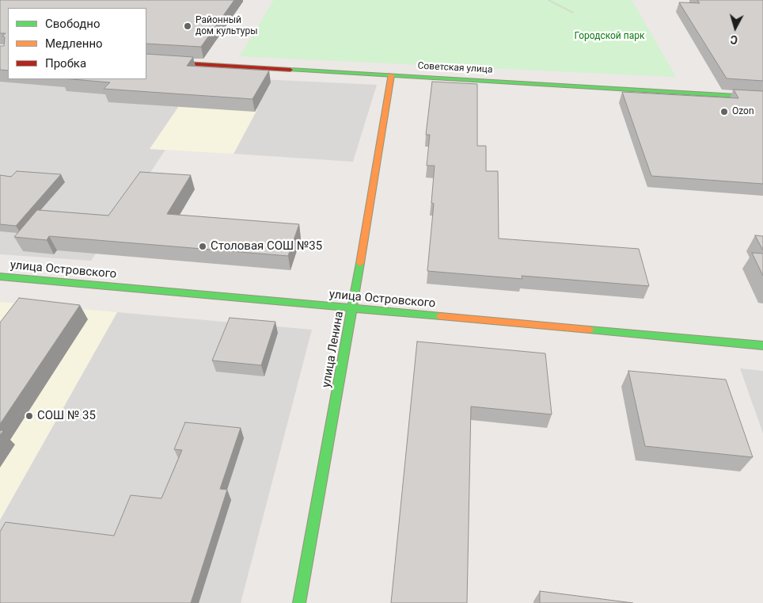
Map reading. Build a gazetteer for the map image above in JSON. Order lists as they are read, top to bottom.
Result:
{
  "streets": {
    "street": ["Советская улица", "улица Островского", "улица Ленина"]
  },
  "crossings": [
    ["Советская улица", "улица Ленина"],
    ["улица Островского", "улица Ленина"]
  ],
  "parks": ["Городской парк"],
  "places": [
    "Районный дом культуры",
    "Ozon",
    "Столовая СОШ №35",
    "СОШ № 35"
  ],
  "legend": ["Свободно", "Медленно", "Пробка"],
  "north": "bottom"
}
